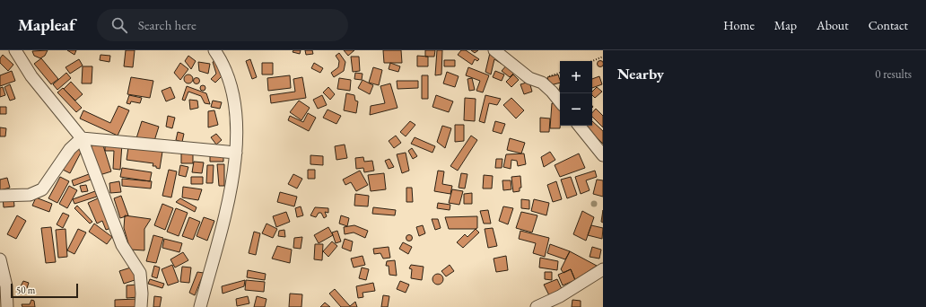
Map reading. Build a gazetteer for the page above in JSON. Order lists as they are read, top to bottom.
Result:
{
  "scale_bar": "50 m",
  "page": {
    "header": "Mapleaf",
    "search": "Search here",
    "nav": [
      "Home",
      "Map",
      "About",
      "Contact"
    ],
    "heading": ["Nearby", "0 results"],
    "map_buttons": ["+", "−"],
    "scale": "50 m"
  }
}
